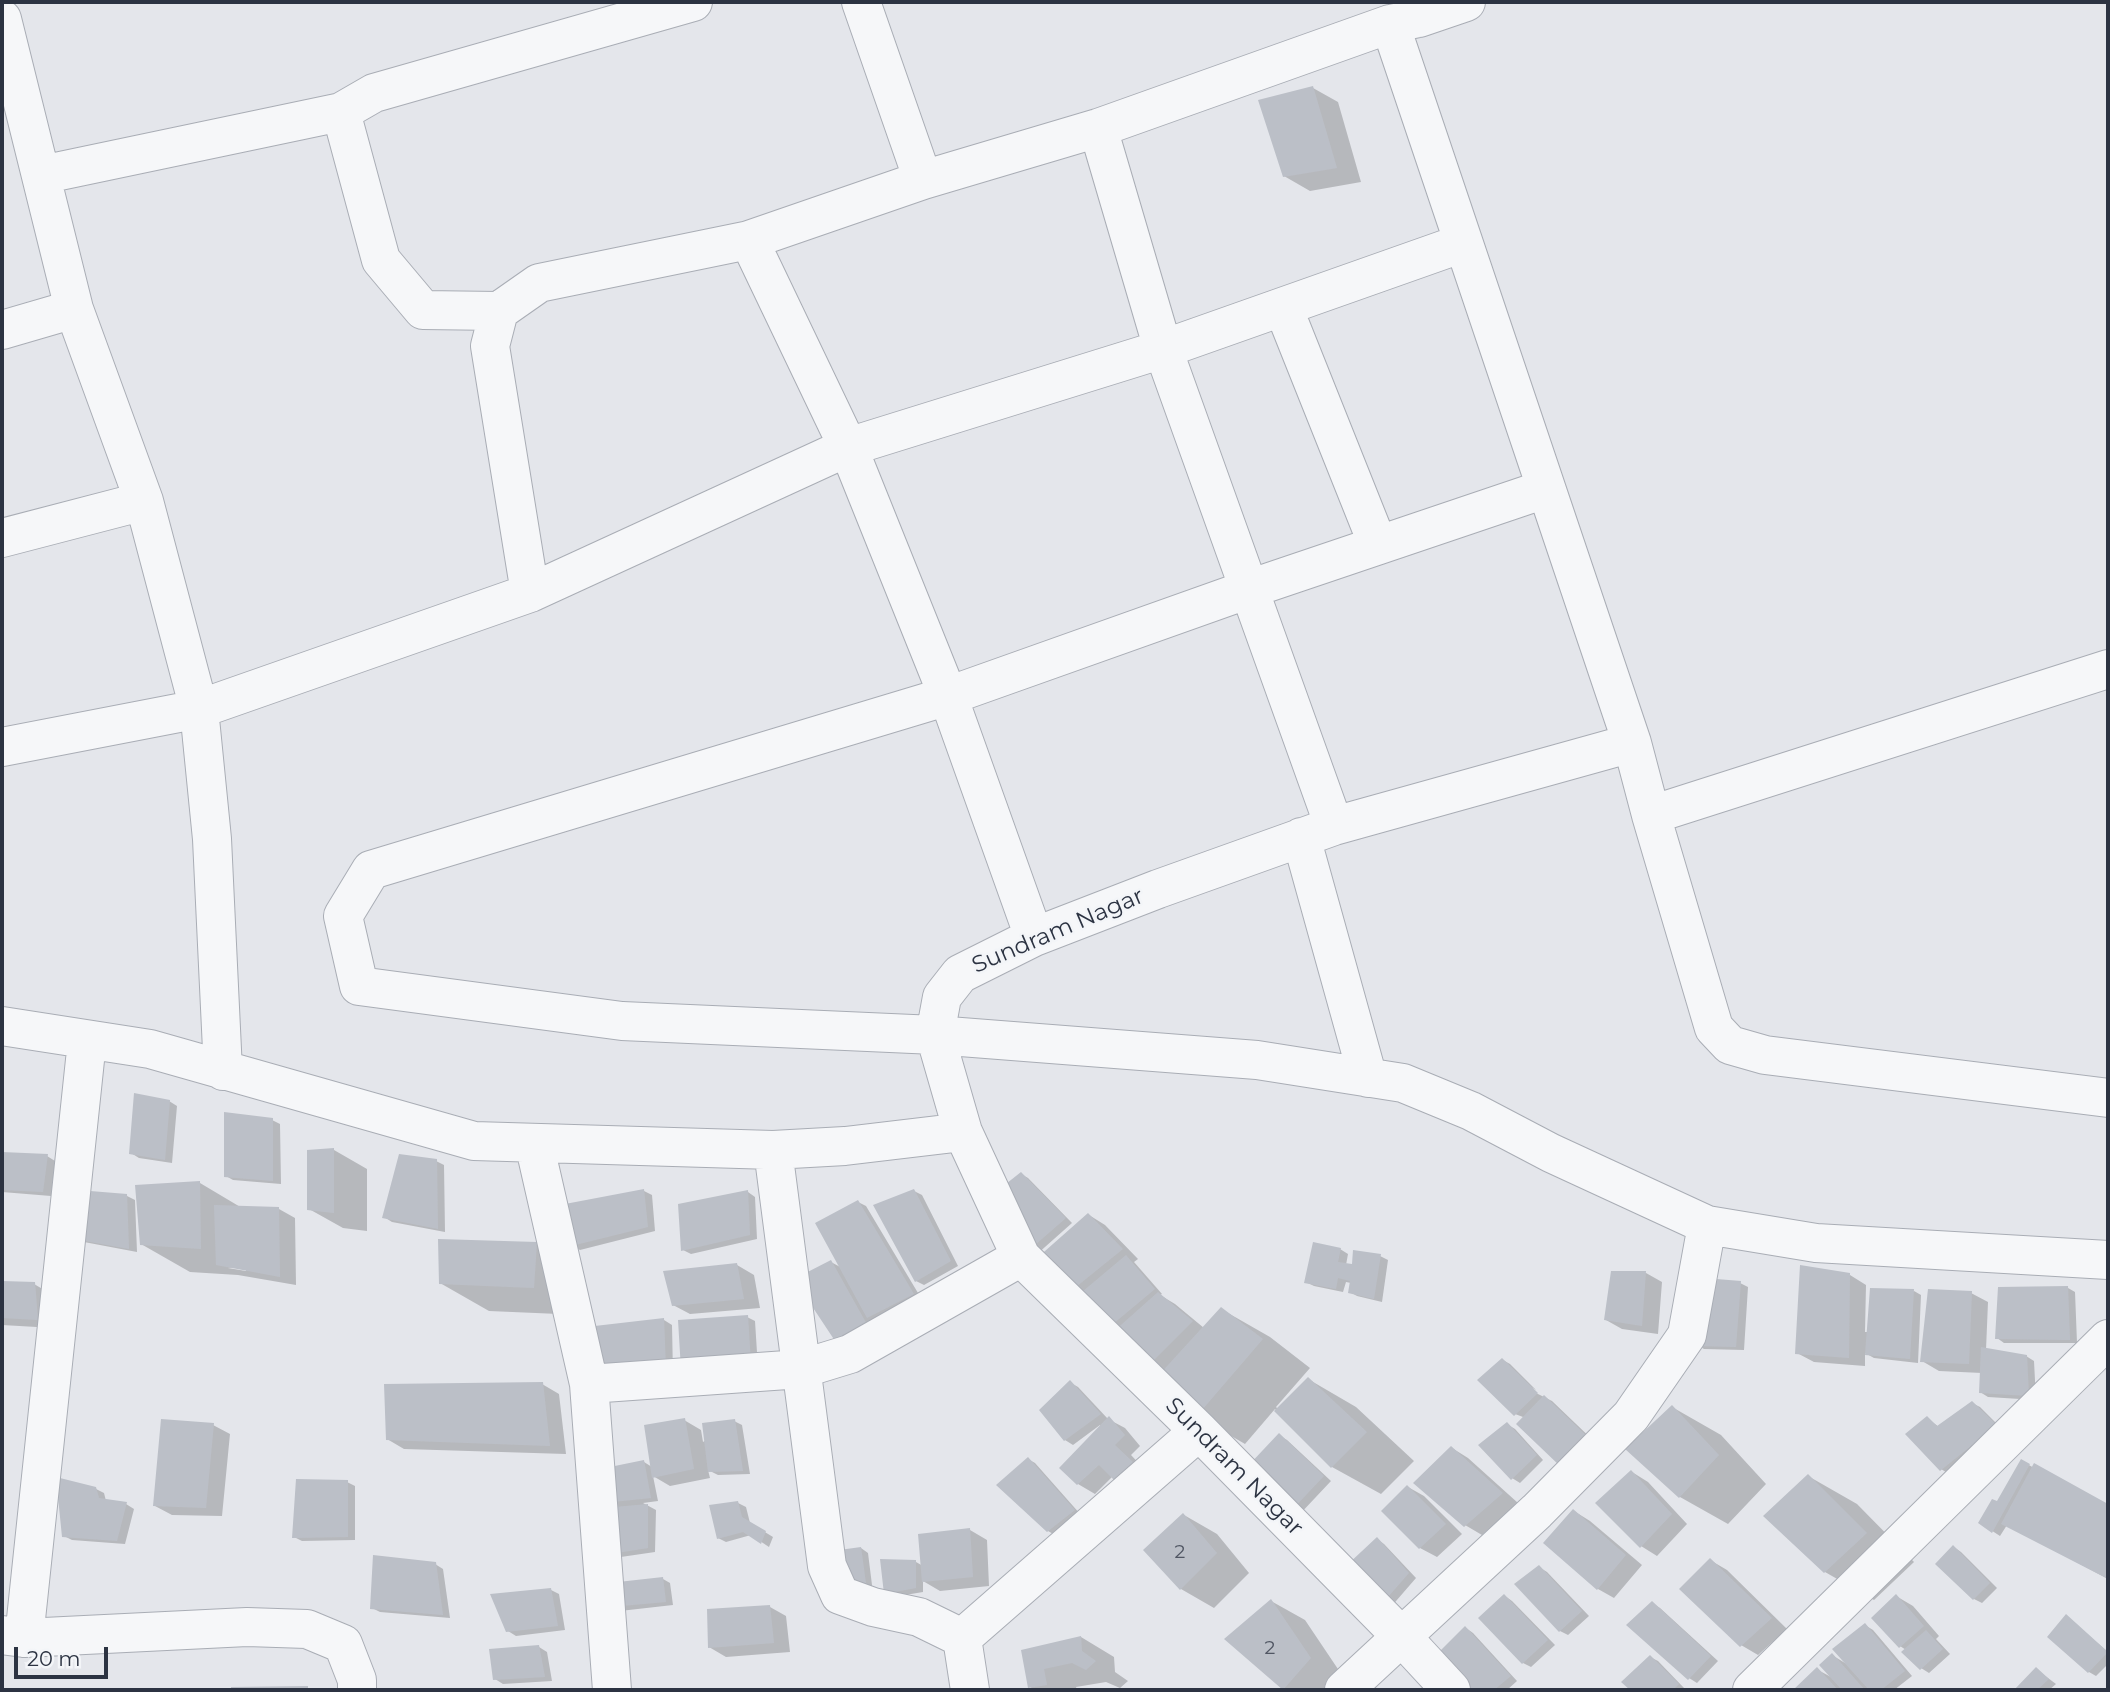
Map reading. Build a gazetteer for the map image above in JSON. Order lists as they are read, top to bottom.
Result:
{
  "streets": {
    "street": ["Sundram Nagar"]
  },
  "house_numbers": ["2", "2"],
  "scale_bar": "20 m"
}
